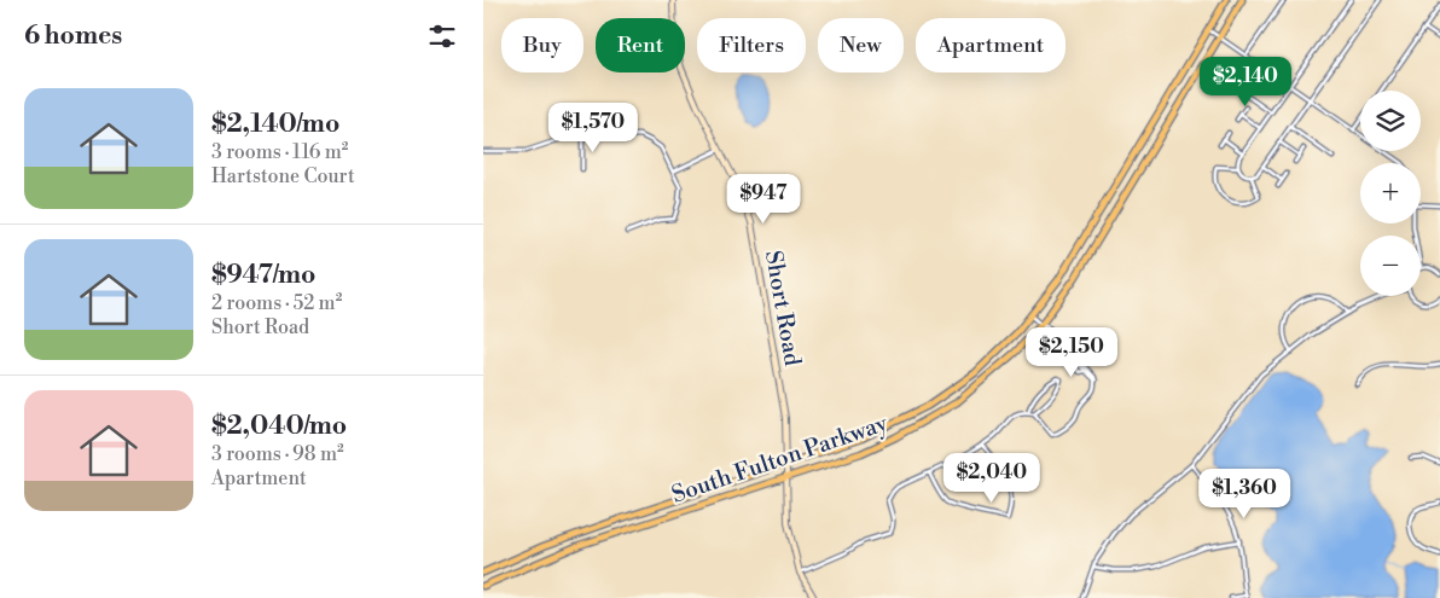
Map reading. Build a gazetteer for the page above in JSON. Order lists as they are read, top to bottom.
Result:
{
  "streets": {
    "highway": ["South Fulton Parkway"],
    "street": ["Short Road"]
  },
  "crossings": [
    ["Short Road", "South Fulton Parkway"]
  ],
  "page": {
    "heading": "6 homes",
    "chip": [
      "Buy",
      "Rent",
      "Filters",
      "New",
      "Apartment"
    ],
    "price": [
      "$2,140",
      "$1,570",
      "$947",
      "$2,150",
      "$2,040",
      "$1,360"
    ],
    "list": [
      {
        "name": "$2,140/mo",
        "note": "3 rooms · 116 m² · Hartstone Court"
      },
      {
        "name": "$947/mo",
        "note": "2 rooms · 52 m² · Short Road"
      },
      {
        "name": "$2,040/mo",
        "note": "3 rooms · 98 m² · Apartment"
      }
    ],
    "map_buttons": ["+", "−"]
  }
}
